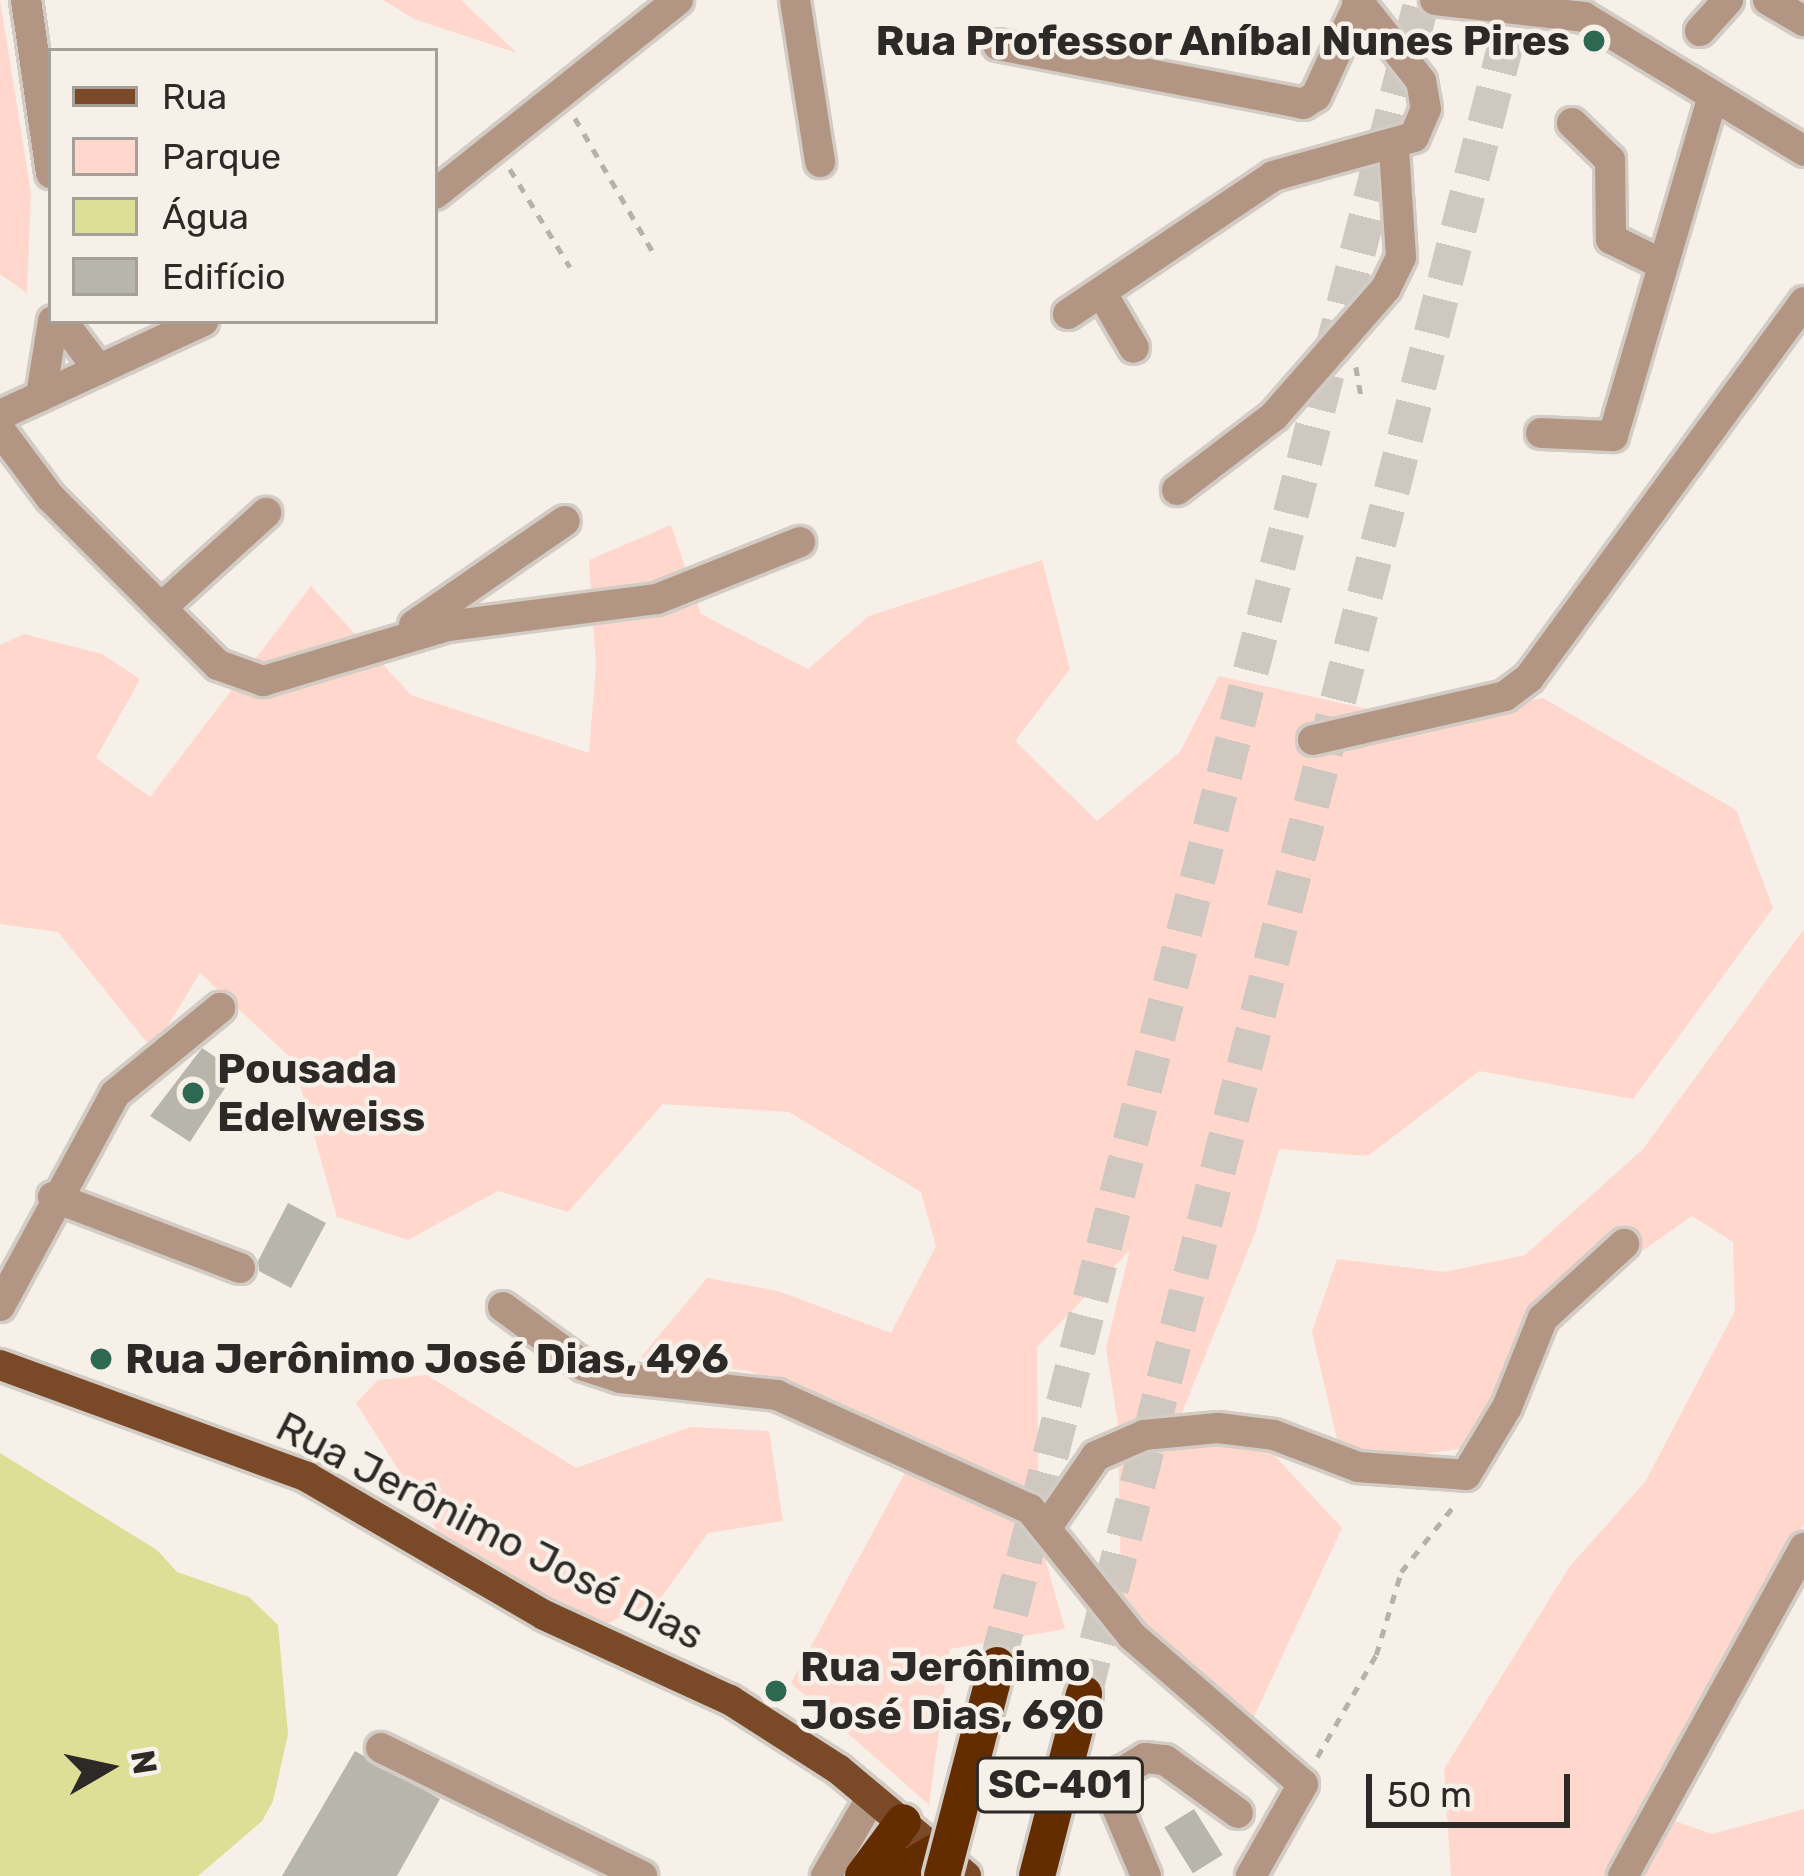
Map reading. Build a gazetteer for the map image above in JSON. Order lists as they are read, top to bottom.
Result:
{
  "streets": {
    "highway": ["SC-401"],
    "main road": ["Rua Jerônimo José Dias"]
  },
  "crossings": [
    ["Rua Jerônimo José Dias", "SC-401"]
  ],
  "places": [
    "Rua Professor Aníbal Nunes Pires",
    "Pousada Edelweiss",
    "Rua Jerônimo José Dias, 496",
    "Rua Jerônimo José Dias, 690"
  ],
  "legend": [
    "Rua",
    "Parque",
    "Água",
    "Edifício"
  ],
  "scale_bar": "50 m",
  "north": "right"
}
